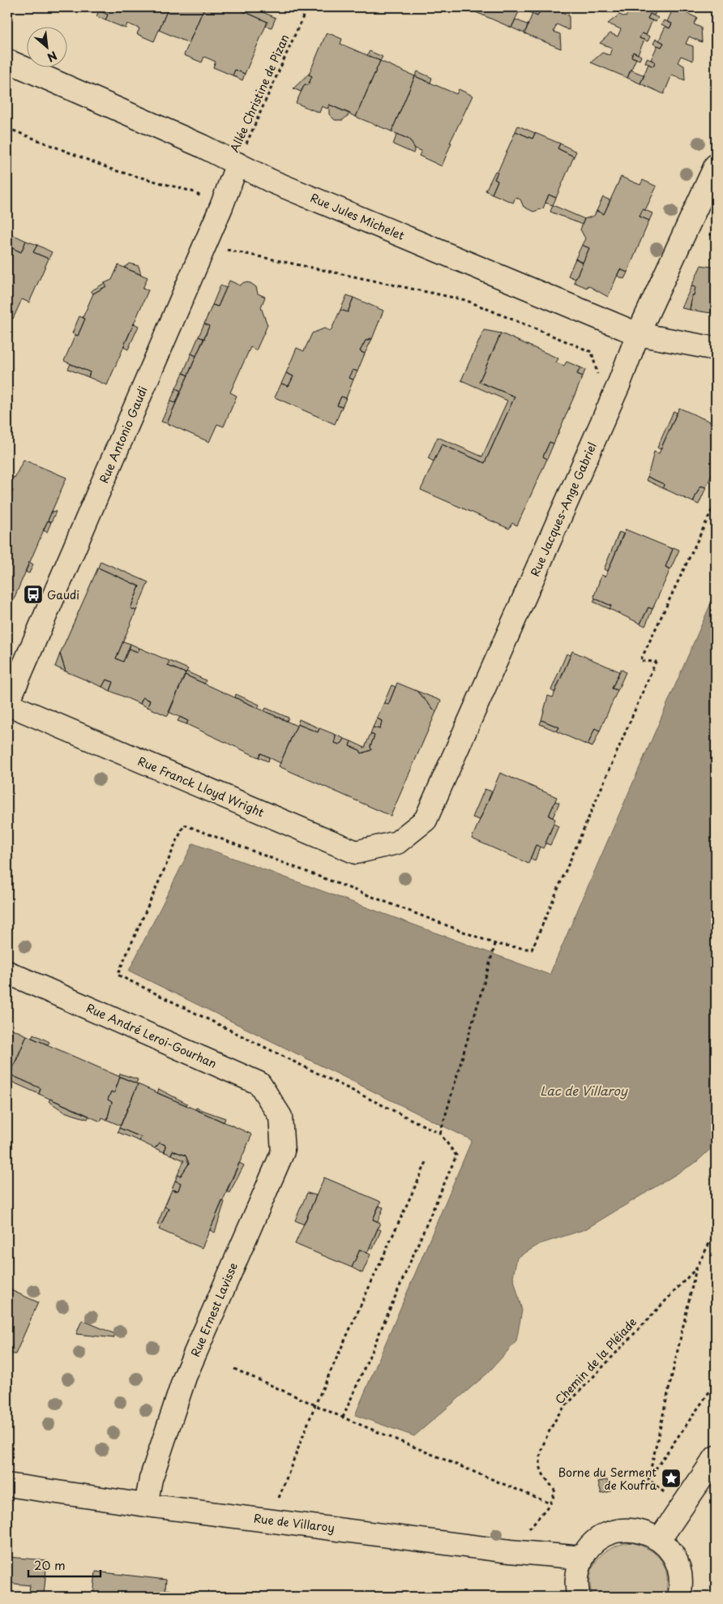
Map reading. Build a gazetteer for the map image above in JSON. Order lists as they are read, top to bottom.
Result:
{
  "streets": {
    "street": [
      "Rue Jules Michelet",
      "Rue Antonio Gaudi",
      "Rue Jacques-Ange Gabriel",
      "Rue Franck Lloyd Wright",
      "Rue André Leroi-Gourhan",
      "Rue Ernest Lavisse",
      "Rue de Villaroy"
    ],
    "path": ["Allée Christine de Pizan", "Chemin de la Pléiade"]
  },
  "crossings": [
    ["Allée Christine de Pizan", "Rue Jules Michelet"],
    ["Allée Christine de Pizan", "Rue Antonio Gaudi"],
    ["Rue Jules Michelet", "Rue Antonio Gaudi"],
    ["Rue Jules Michelet", "Rue Jacques-Ange Gabriel"],
    ["Rue Antonio Gaudi", "Rue Franck Lloyd Wright"],
    ["Rue Jacques-Ange Gabriel", "Rue Franck Lloyd Wright"],
    ["Rue André Leroi-Gourhan", "Rue Ernest Lavisse"],
    ["Rue Ernest Lavisse", "Rue de Villaroy"]
  ],
  "water": ["Lac de Villaroy"],
  "places": {
    "bus stop": ["Gaudi"],
    "place": ["Borne du Serment de Koufra"]
  },
  "scale_bar": "20 m",
  "north": "bottom right"
}
